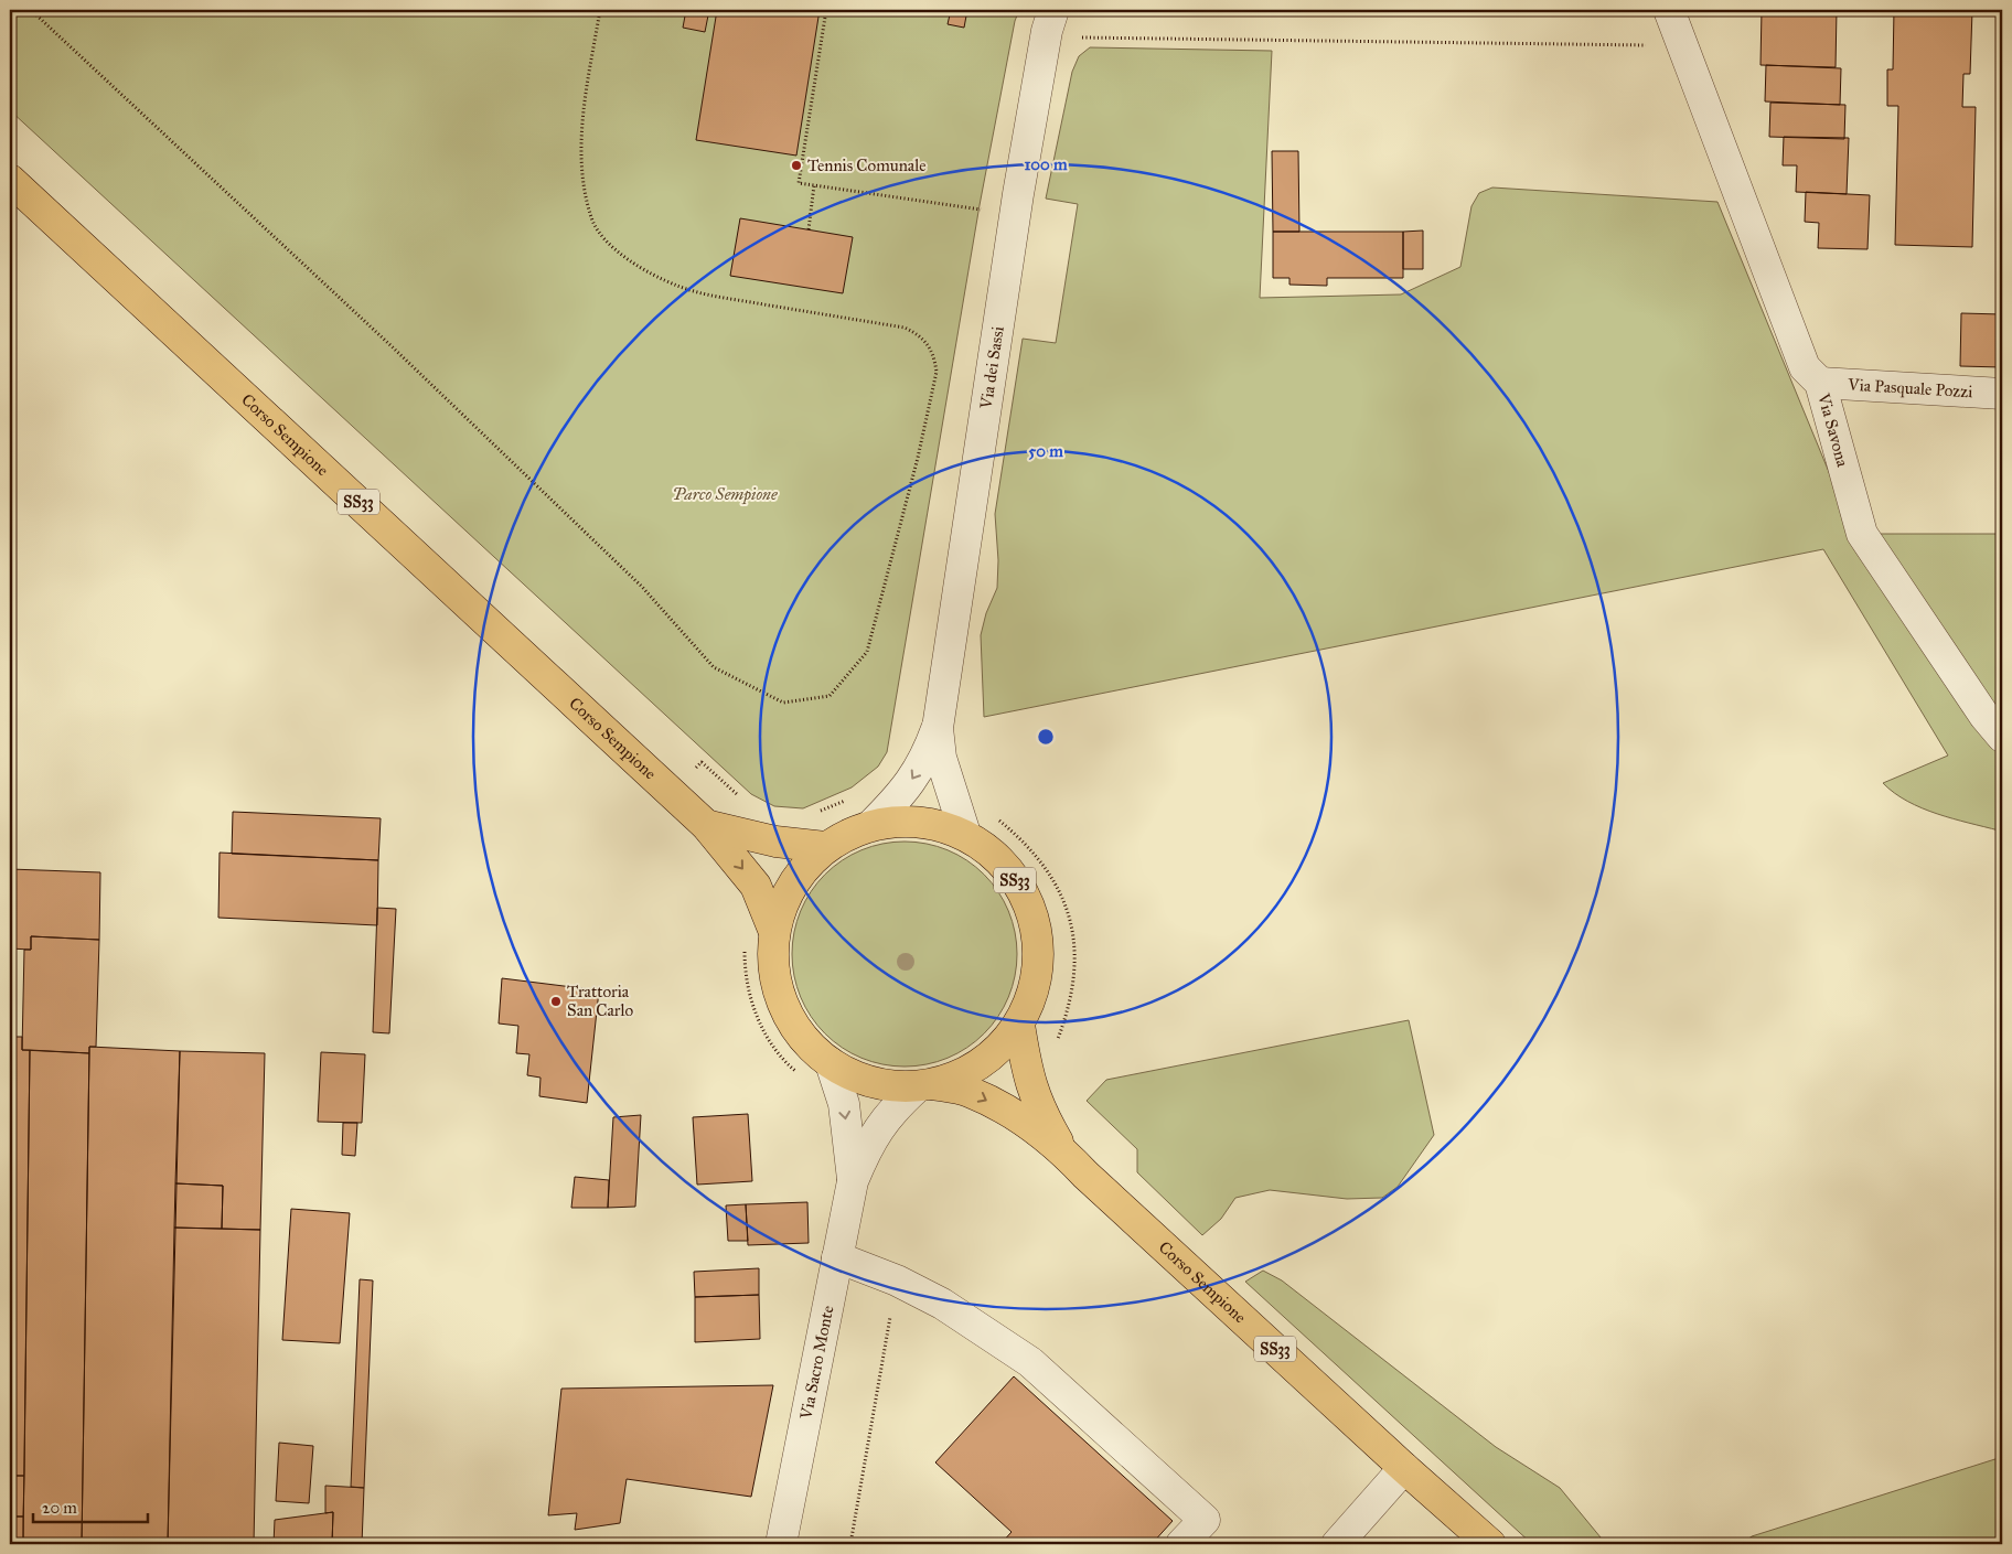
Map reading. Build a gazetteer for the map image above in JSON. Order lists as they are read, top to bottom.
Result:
{
  "streets": {
    "main road": ["Corso Sempione", "SS33"],
    "street": [
      "Via dei Sassi",
      "Via Pasquale Pozzi",
      "Via Savona",
      "Via Sacro Monte"
    ]
  },
  "crossings": [
    ["Via dei Sassi", "SS33"],
    ["Via Pasquale Pozzi", "Via Savona"],
    ["Corso Sempione", "SS33"],
    ["SS33", "Via Sacro Monte"]
  ],
  "parks": ["Parco Sempione"],
  "places": ["Tennis Comunale", "Trattoria San Carlo"],
  "scale_bar": "20 m",
  "rings": ["100 m", "50 m"]
}
